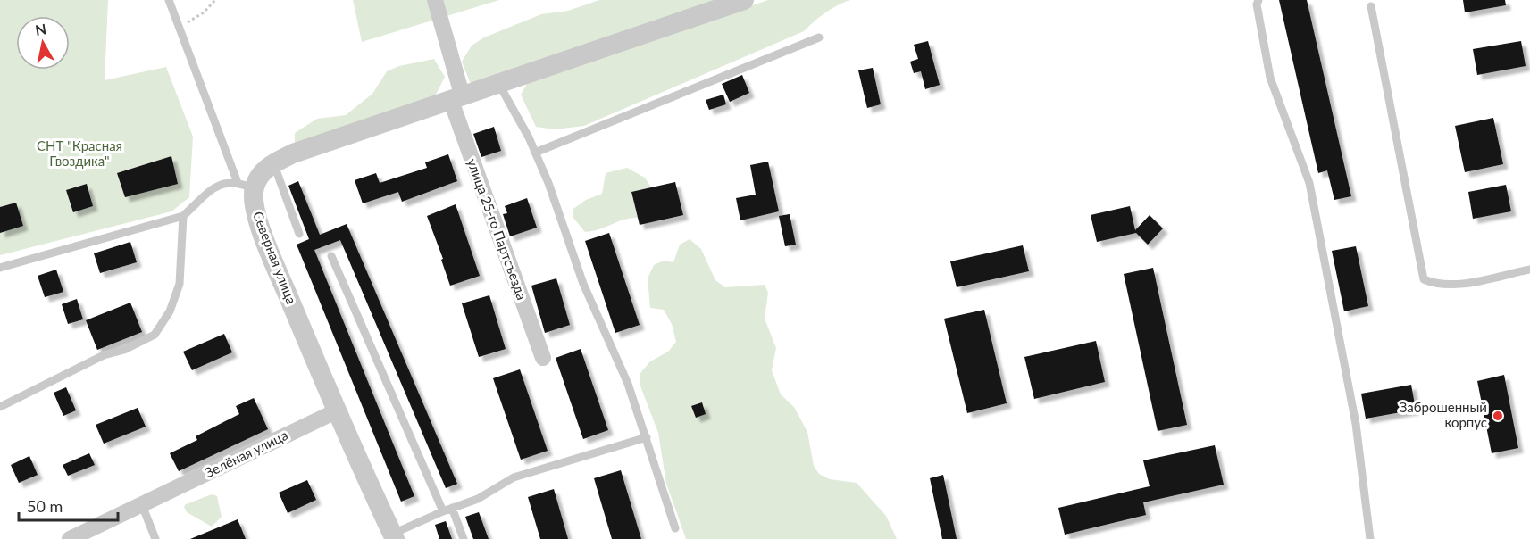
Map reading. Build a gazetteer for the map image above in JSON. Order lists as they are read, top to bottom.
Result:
{
  "streets": {
    "street": ["улица 25-го Партсъезда", "Северная улица", "Зелёная улица"]
  },
  "crossings": [
    ["Северная улица", "Зелёная улица"]
  ],
  "parks": ["СНТ \"Красная Гвоздика\""],
  "places": ["Заброшенный корпус"],
  "scale_bar": "50 m",
  "north": "top"
}
